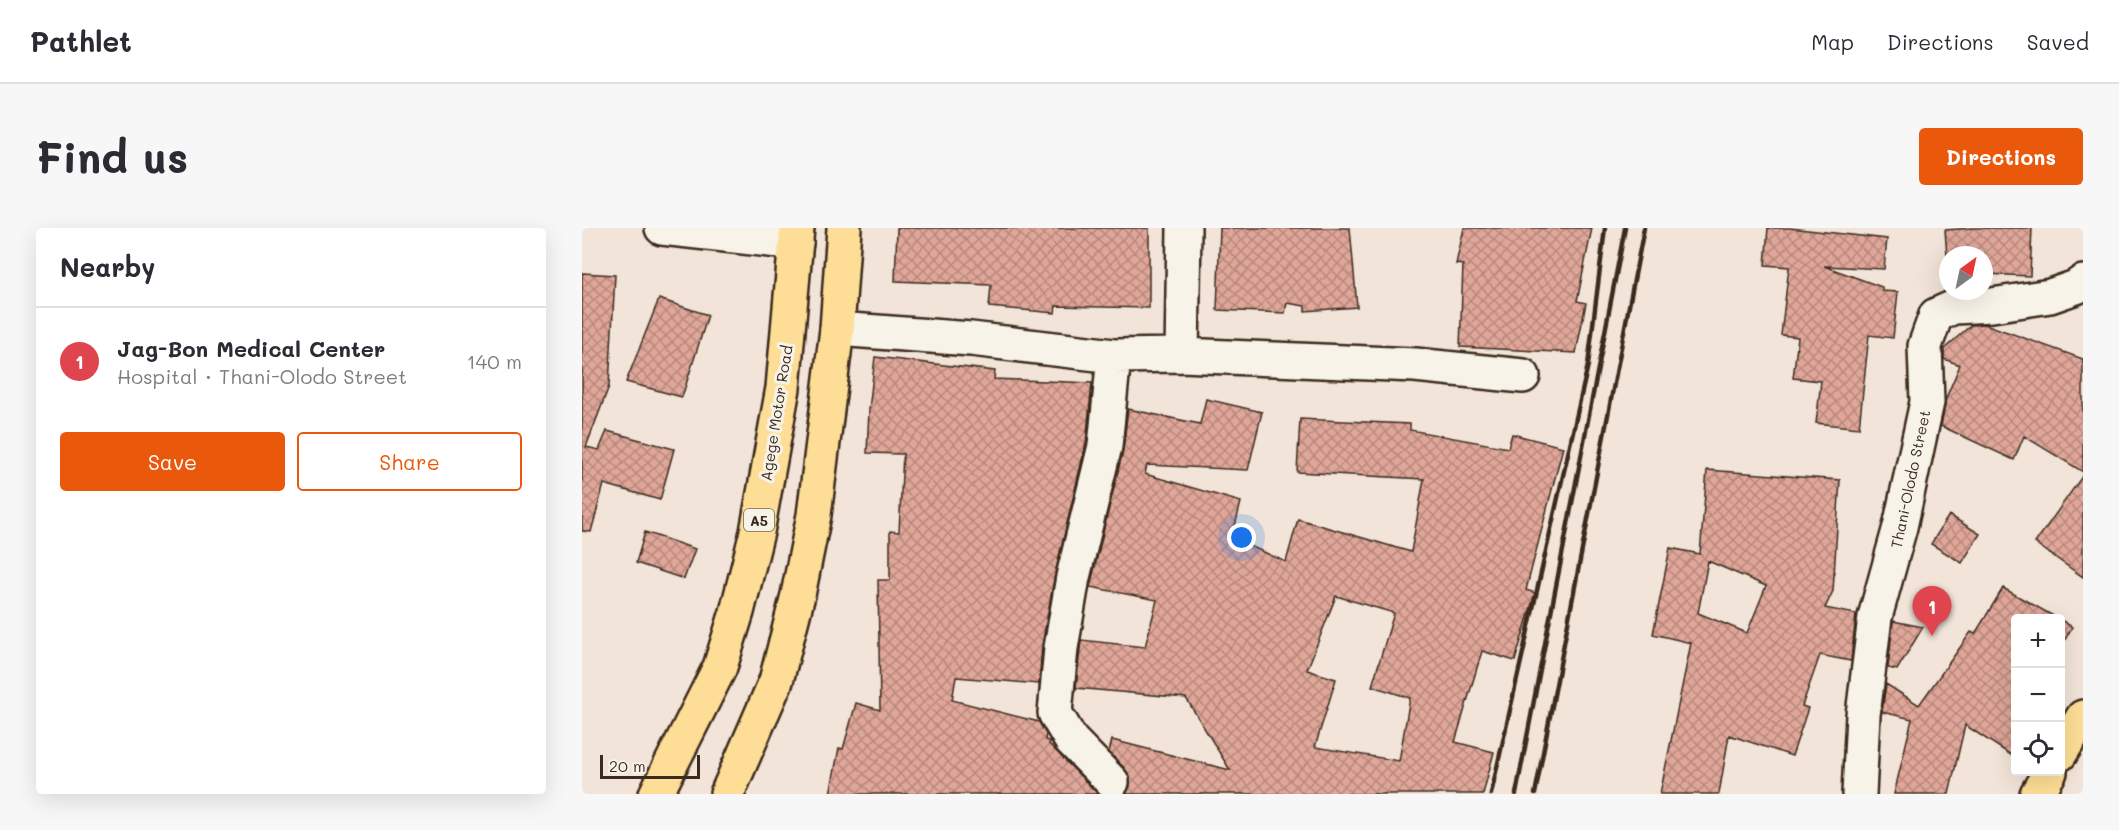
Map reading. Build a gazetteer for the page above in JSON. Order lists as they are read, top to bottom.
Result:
{
  "streets": {
    "main road": ["Agege Motor Road", "A5"],
    "street": ["Thani-Olodo Street"]
  },
  "scale_bar": "20 m",
  "north": "top right",
  "page": {
    "header": "Pathlet",
    "nav": ["Map", "Directions", "Saved"],
    "buttons": [
      "Directions",
      ["Save", "Share"]
    ],
    "title": "Find us",
    "heading": "Nearby",
    "list": [
      {
        "mark": "1",
        "name": "Jag-Bon Medical Center",
        "note": "Hospital · Thani-Olodo Street",
        "value": "140 m"
      }
    ],
    "pins": "1",
    "map_buttons": ["+", "−"],
    "scale": "20 m"
  }
}
